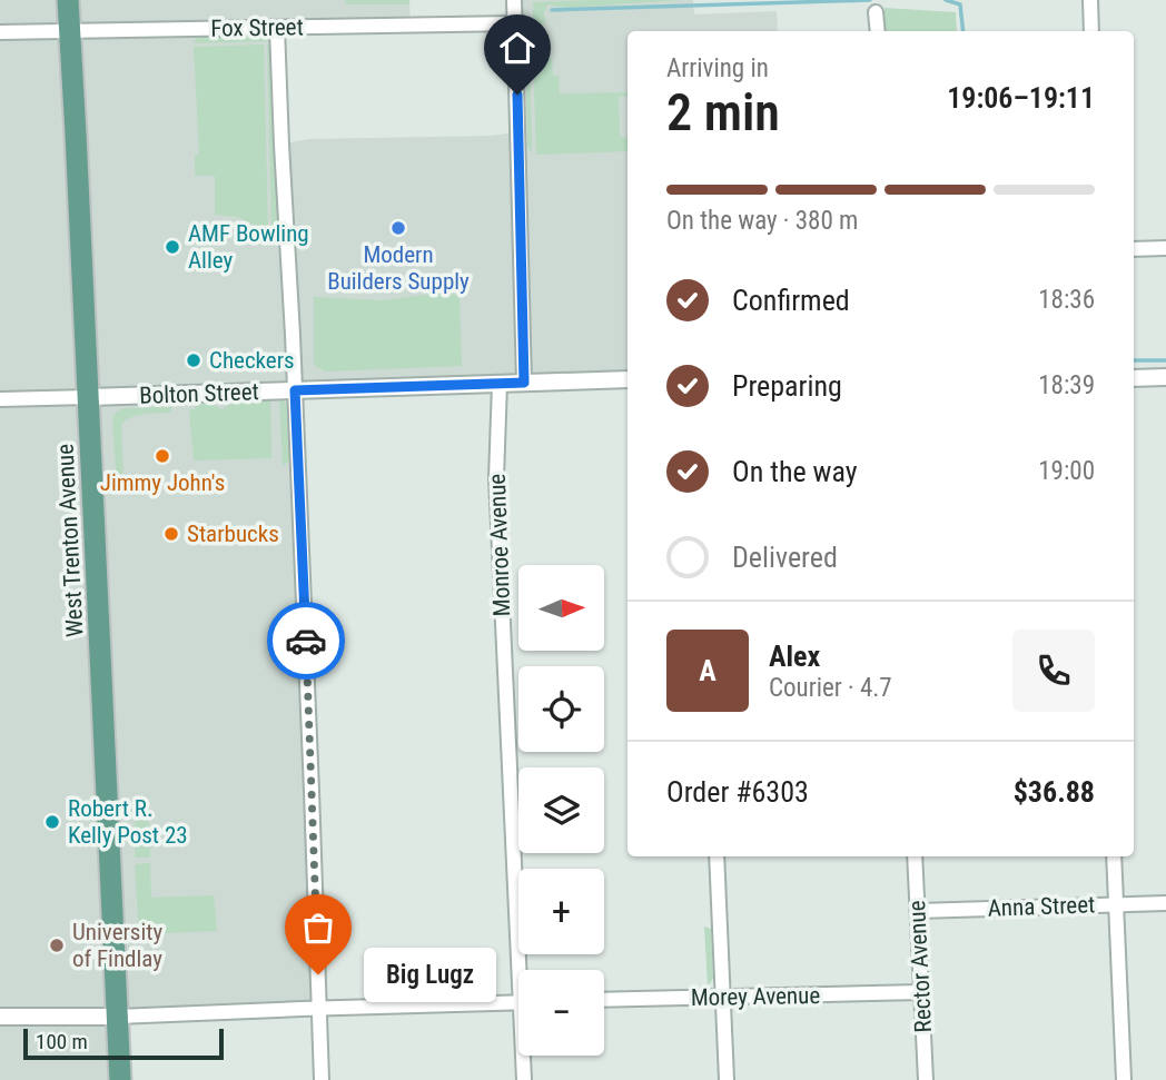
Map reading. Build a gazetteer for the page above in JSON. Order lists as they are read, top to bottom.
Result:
{
  "streets": {
    "main road": ["West Trenton Avenue"],
    "street": [
      "Fox Street",
      "Bolton Street",
      "Monroe Avenue",
      "Anna Street",
      "Rector Avenue",
      "Morey Avenue"
    ]
  },
  "crossings": [
    ["Fox Street", "West Trenton Avenue"],
    ["Bolton Street", "West Trenton Avenue"],
    ["Bolton Street", "Monroe Avenue"],
    ["Anna Street", "Rector Avenue"],
    ["Rector Avenue", "Morey Avenue"]
  ],
  "places": [
    "Modern Builders Supply",
    "AMF Bowling Alley",
    "Checkers",
    "Jimmy John's",
    "Starbucks",
    "Robert R. Kelly Post 23",
    "University of Findlay",
    "Big Lugz"
  ],
  "scale_bar": "100 m",
  "north": "right",
  "page": {
    "heading": ["2 min", "Arriving in", "19:06–19:11"],
    "panel": [
      "Alex",
      "Courier · 4.7",
      "Order #6303",
      "$36.88"
    ],
    "bar": "On the way · 380 m",
    "list": [
      ["Confirmed", "18:36"],
      ["Preparing", "18:39"],
      ["On the way", "19:00"],
      "Delivered"
    ],
    "map_buttons": ["+", "−"],
    "round": "A",
    "bubble": "Big Lugz",
    "scale": "100 m"
  }
}
